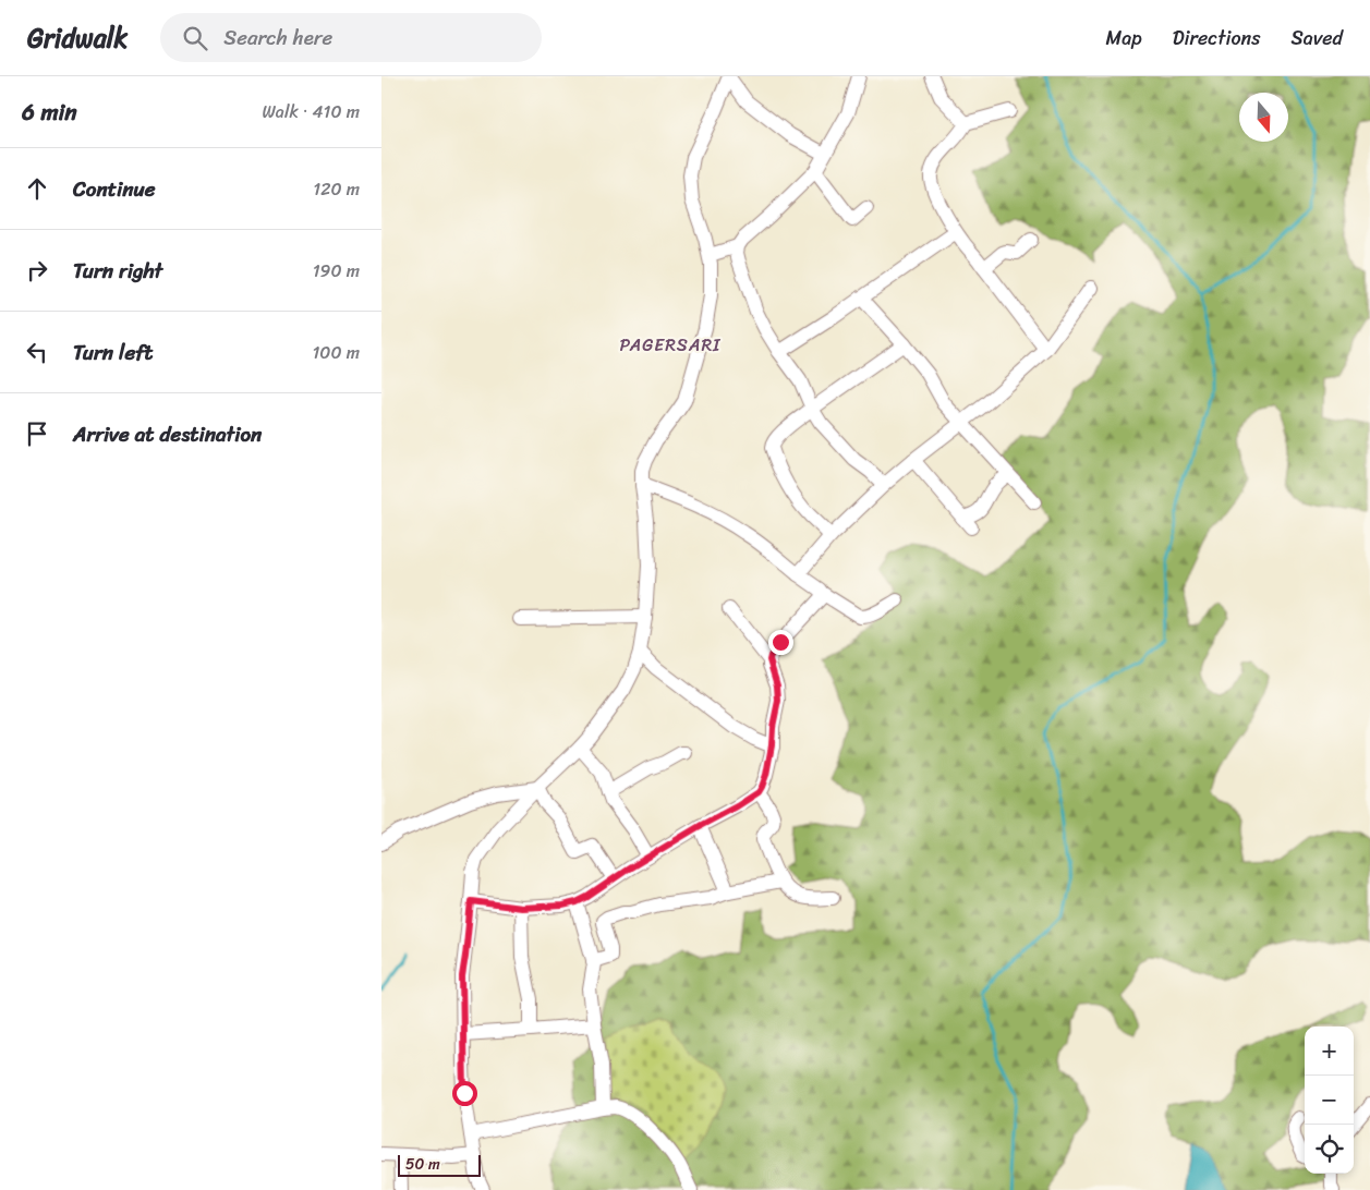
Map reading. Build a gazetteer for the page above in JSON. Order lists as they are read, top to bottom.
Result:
{
  "districts": ["PAGERSARI"],
  "scale_bar": "50 m",
  "north": "bottom",
  "page": {
    "header": "Gridwalk",
    "search": "Search here",
    "nav": ["Map", "Directions", "Saved"],
    "heading": ["6 min", "Walk · 410 m"],
    "list": [
      ["Continue", "120 m"],
      ["Turn right", "190 m"],
      ["Turn left", "100 m"],
      "Arrive at destination"
    ],
    "map_buttons": ["+", "−"],
    "scale": "50 m"
  }
}
